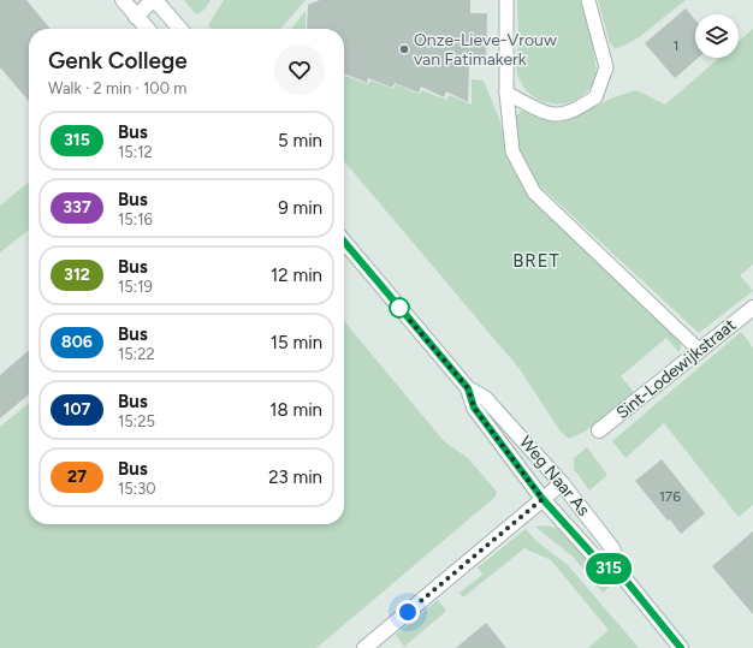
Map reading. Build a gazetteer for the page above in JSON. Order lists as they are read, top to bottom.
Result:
{
  "streets": {
    "main road": ["Sint-Lodewijkstraat", "Weg Naar As"]
  },
  "districts": ["BRET"],
  "places": ["Onze-Lieve-Vrouw van Fatimakerk"],
  "lines": ["bus line 315"],
  "house_numbers": ["1", "176"],
  "page": {
    "on_map": "315",
    "heading": ["Genk College", "Walk · 2 min · 100 m"],
    "list": [
      {
        "mark": "315",
        "name": "Bus",
        "note": "15:12",
        "value": "5 min"
      },
      {
        "mark": "337",
        "name": "Bus",
        "note": "15:16",
        "value": "9 min"
      },
      {
        "mark": "312",
        "name": "Bus",
        "note": "15:19",
        "value": "12 min"
      },
      {
        "mark": "806",
        "name": "Bus",
        "note": "15:22",
        "value": "15 min"
      },
      {
        "mark": "107",
        "name": "Bus",
        "note": "15:25",
        "value": "18 min"
      },
      {
        "mark": "27",
        "name": "Bus",
        "note": "15:30",
        "value": "23 min"
      }
    ]
  }
}
